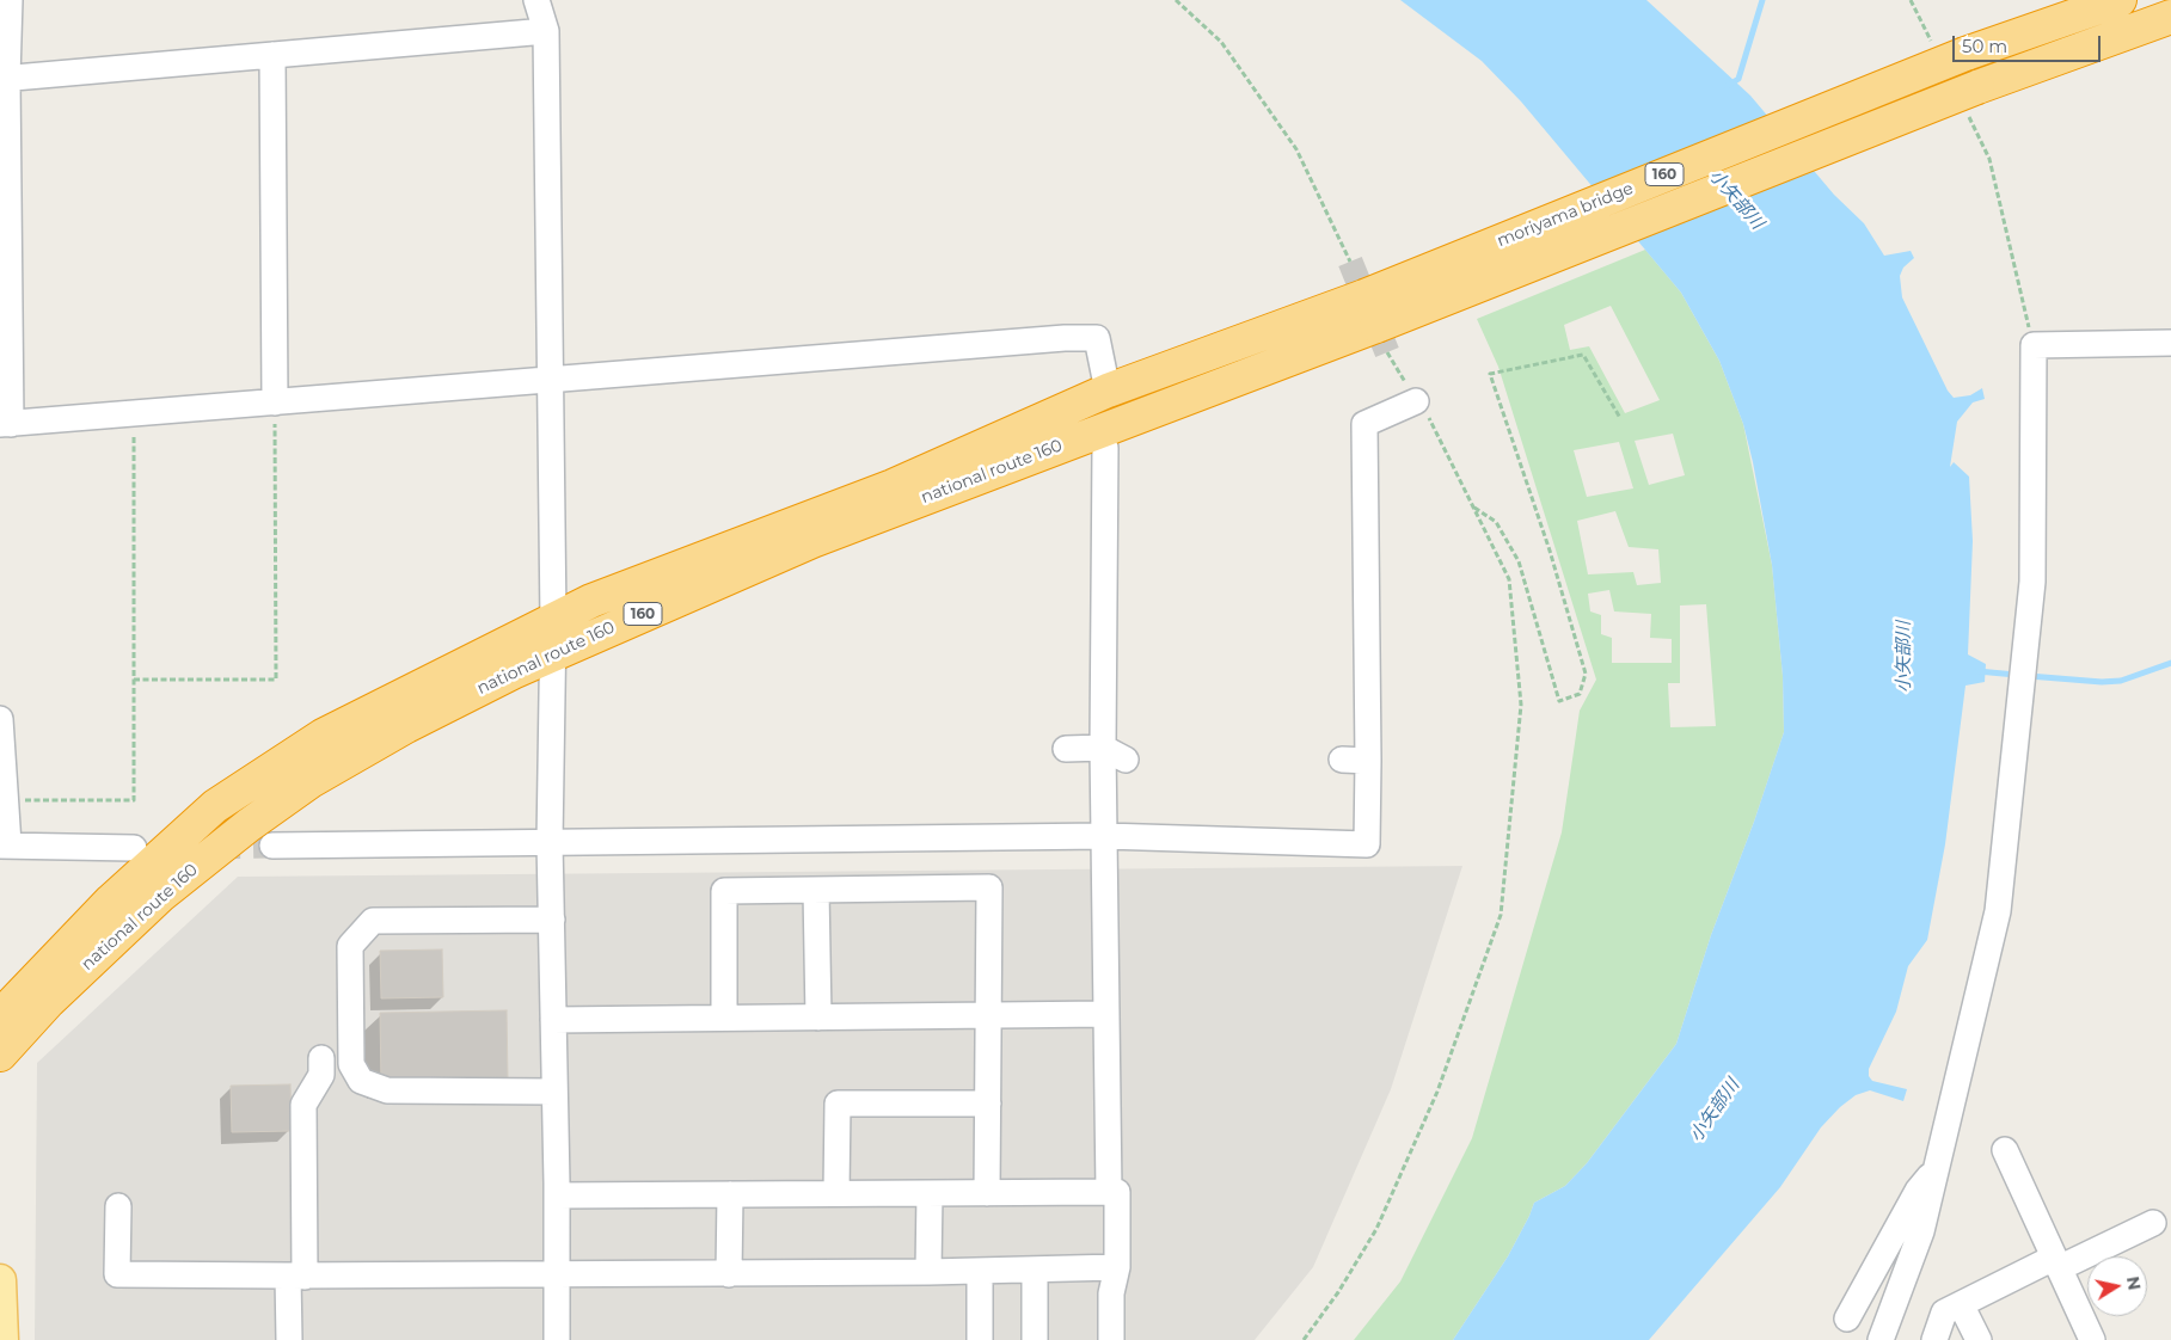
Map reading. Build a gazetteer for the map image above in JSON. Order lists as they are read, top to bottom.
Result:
{
  "streets": {
    "highway": ["160", "moriyama bridge", "national route 160"]
  },
  "crossings": [
    ["160", "moriyama bridge"],
    ["moriyama bridge", "national route 160"]
  ],
  "water": ["小矢部川"],
  "scale_bar": "50 m",
  "north": "right"
}
